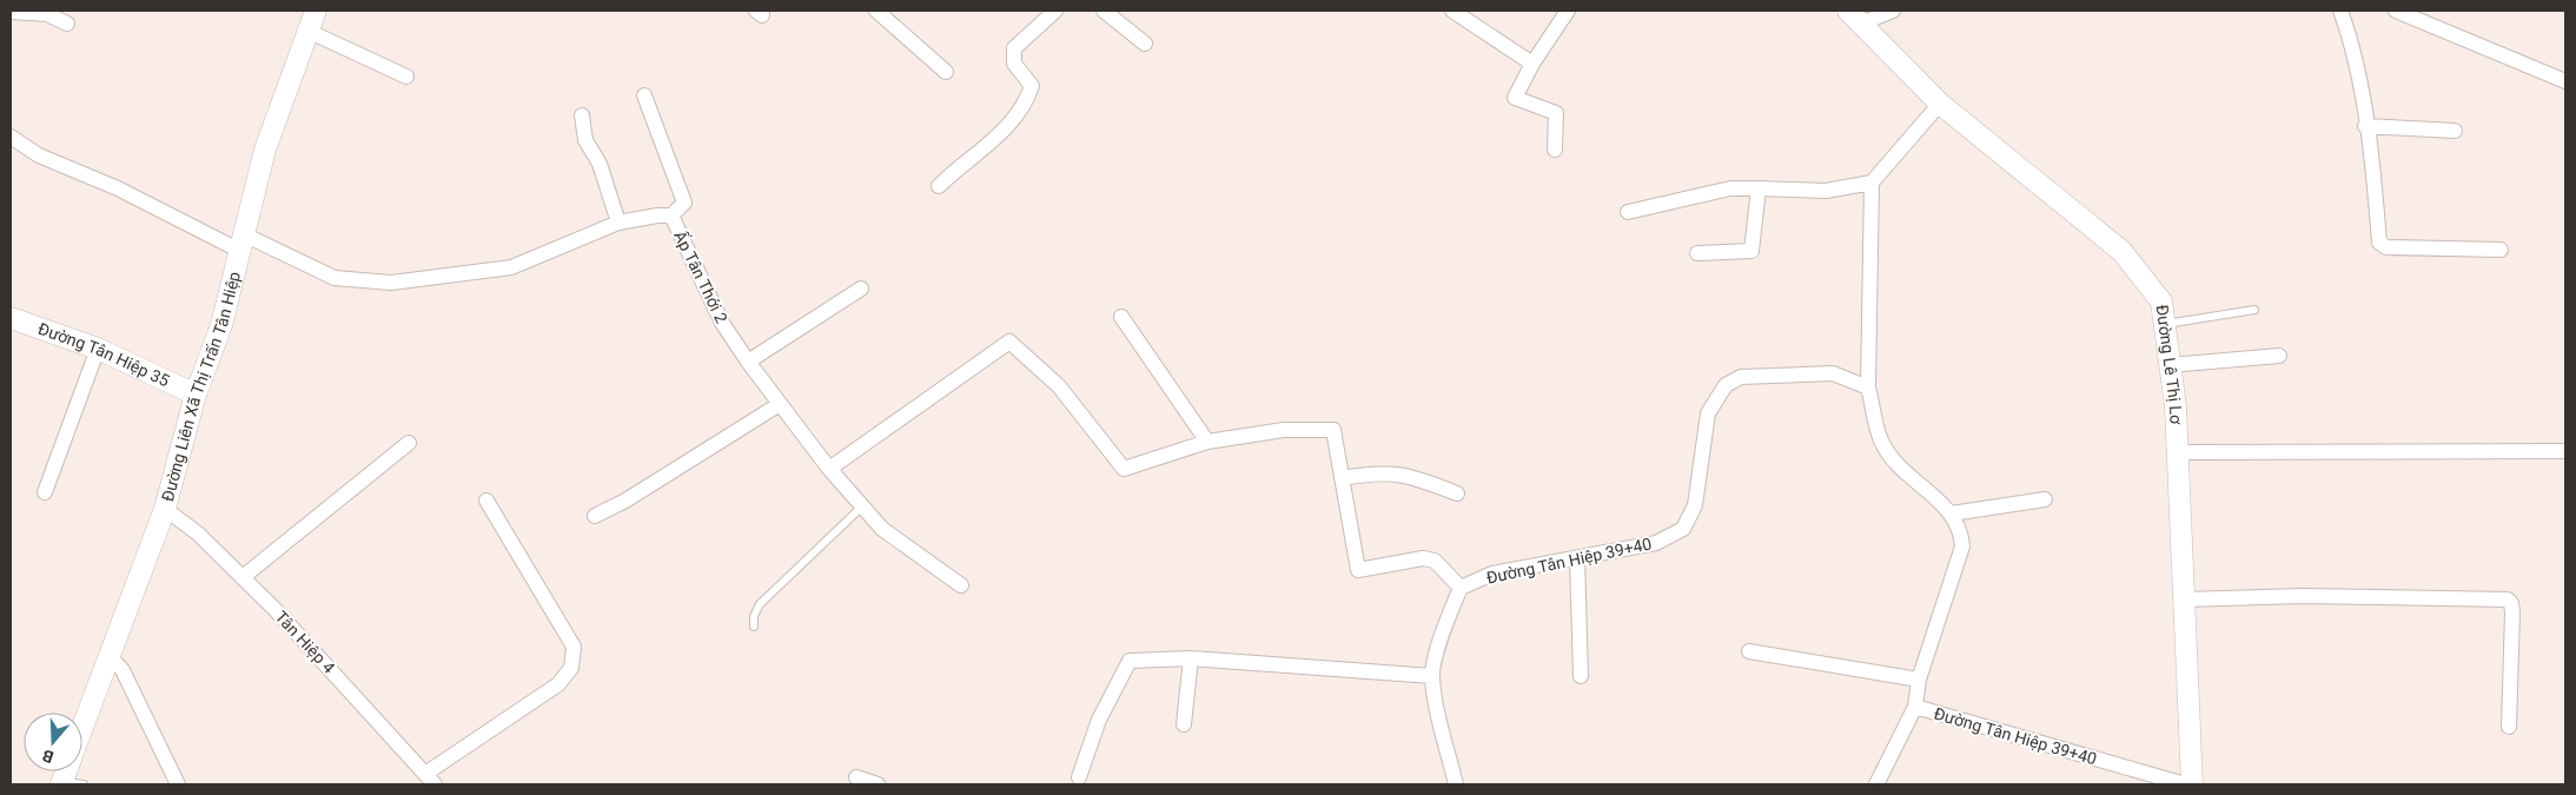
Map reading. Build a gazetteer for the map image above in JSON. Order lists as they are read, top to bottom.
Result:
{
  "streets": {
    "street": [
      "Ấp Tân Thới 2",
      "Đường Tân Hiệp 35",
      "Đường Lê Thị Lơ",
      "Đường Liên Xã Thị Trấn Tân Hiệp",
      "Đường Tân Hiệp 39+40",
      "Tân Hiệp 4"
    ]
  },
  "crossings": [
    ["Ấp Tân Thới 2", "Đường Liên Xã Thị Trấn Tân Hiệp"],
    ["Đường Tân Hiệp 35", "Đường Liên Xã Thị Trấn Tân Hiệp"],
    ["Đường Liên Xã Thị Trấn Tân Hiệp", "Tân Hiệp 4"]
  ],
  "north": "bottom"
}
